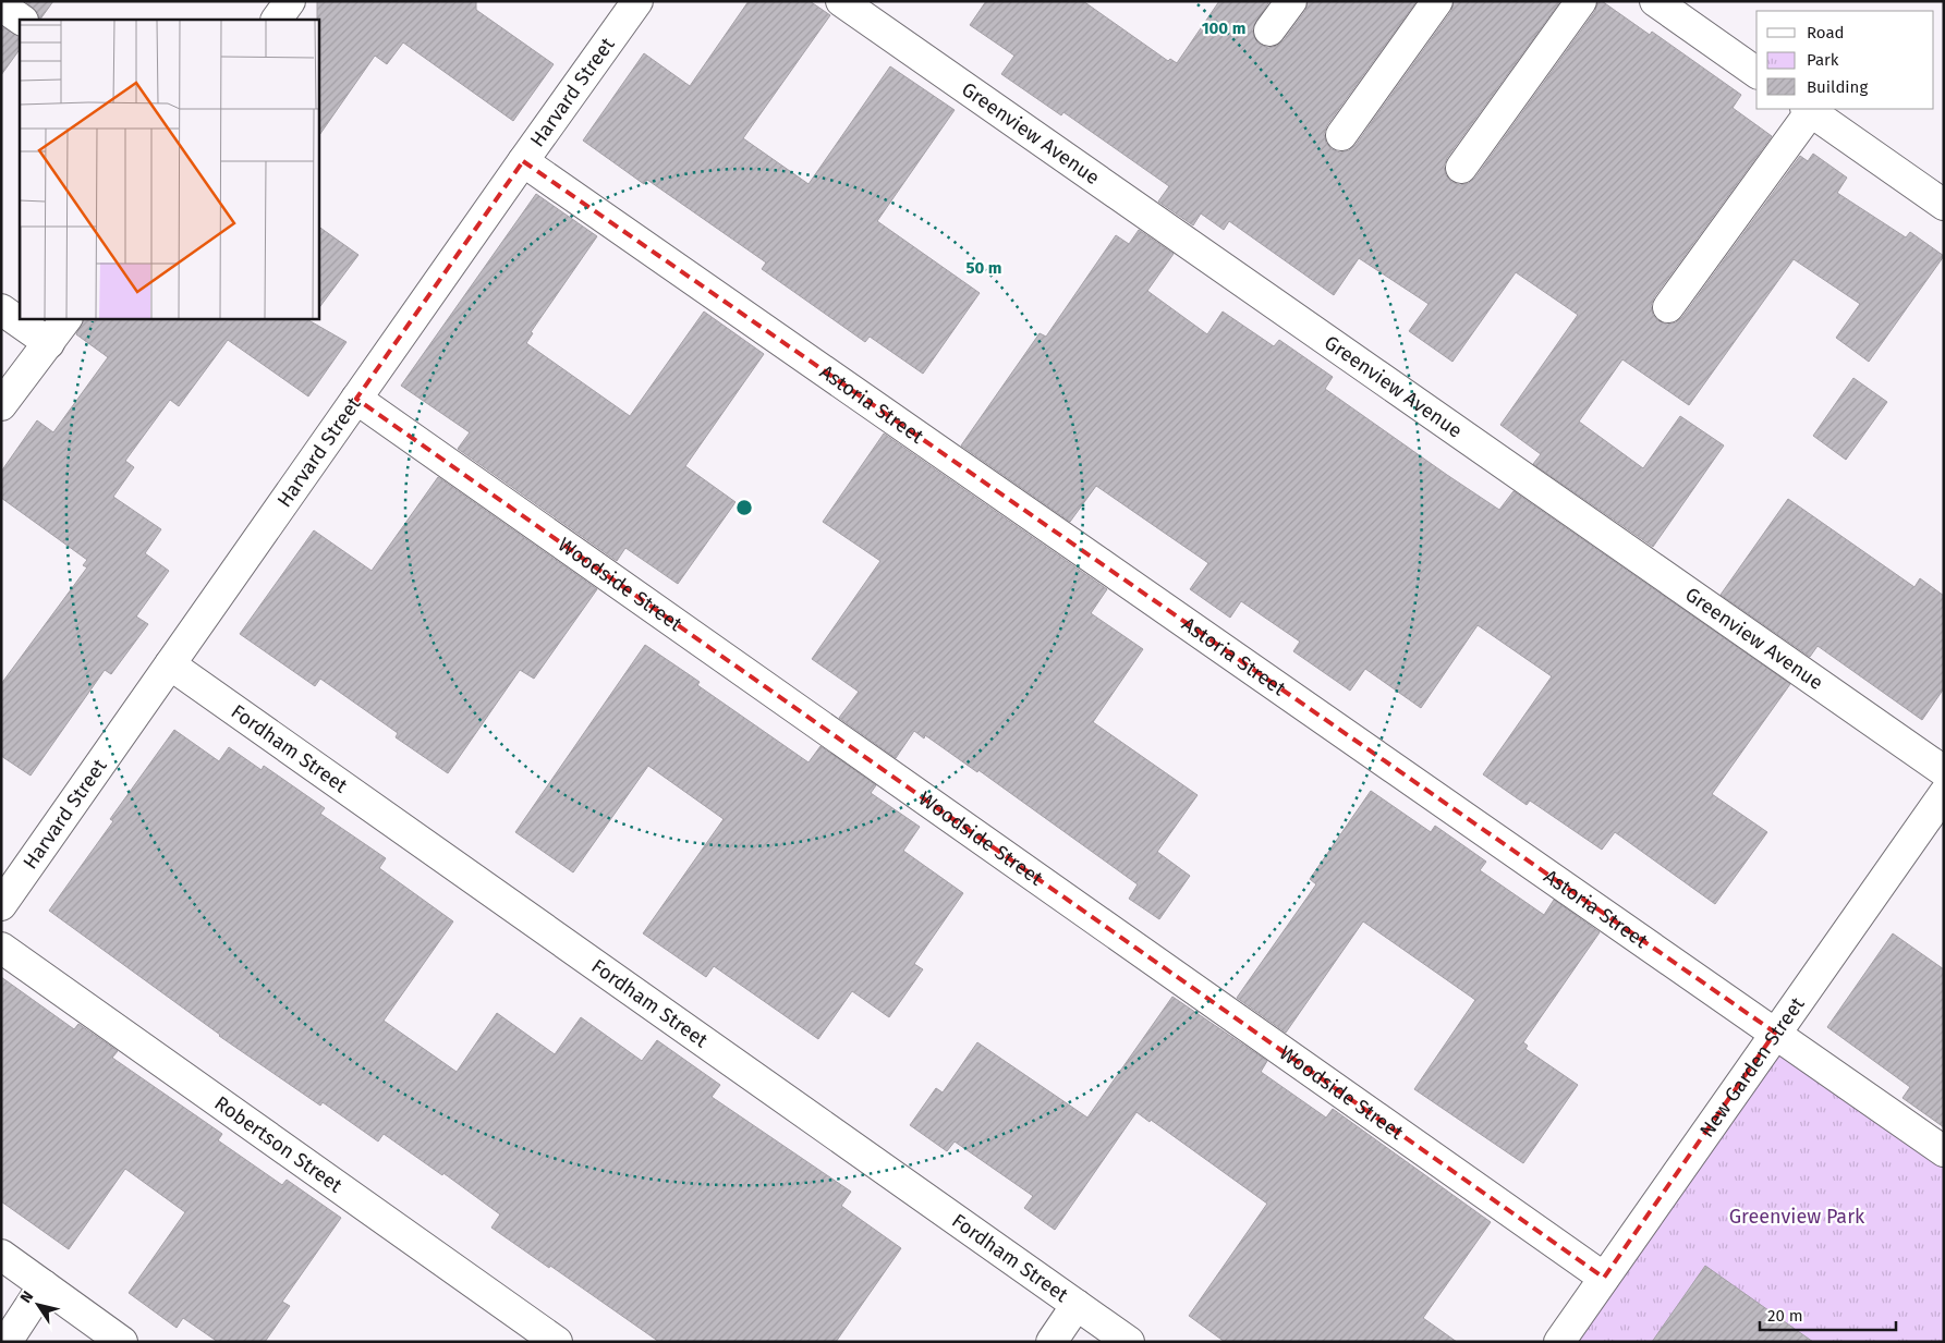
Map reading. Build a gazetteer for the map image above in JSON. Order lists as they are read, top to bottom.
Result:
{
  "streets": {
    "street": [
      "Harvard Street",
      "Greenview Avenue",
      "Astoria Street",
      "Woodside Street",
      "Fordham Street",
      "New Garden Street",
      "Robertson Street"
    ]
  },
  "crossings": [
    ["Harvard Street", "Astoria Street"],
    ["Harvard Street", "Woodside Street"],
    ["Harvard Street", "Fordham Street"],
    ["Astoria Street", "New Garden Street"],
    ["Woodside Street", "New Garden Street"]
  ],
  "parks": ["Greenview Park"],
  "legend": ["Road", "Park", "Building"],
  "scale_bar": "20 m",
  "north": "top left",
  "rings": ["100 m", "50 m"]
}
